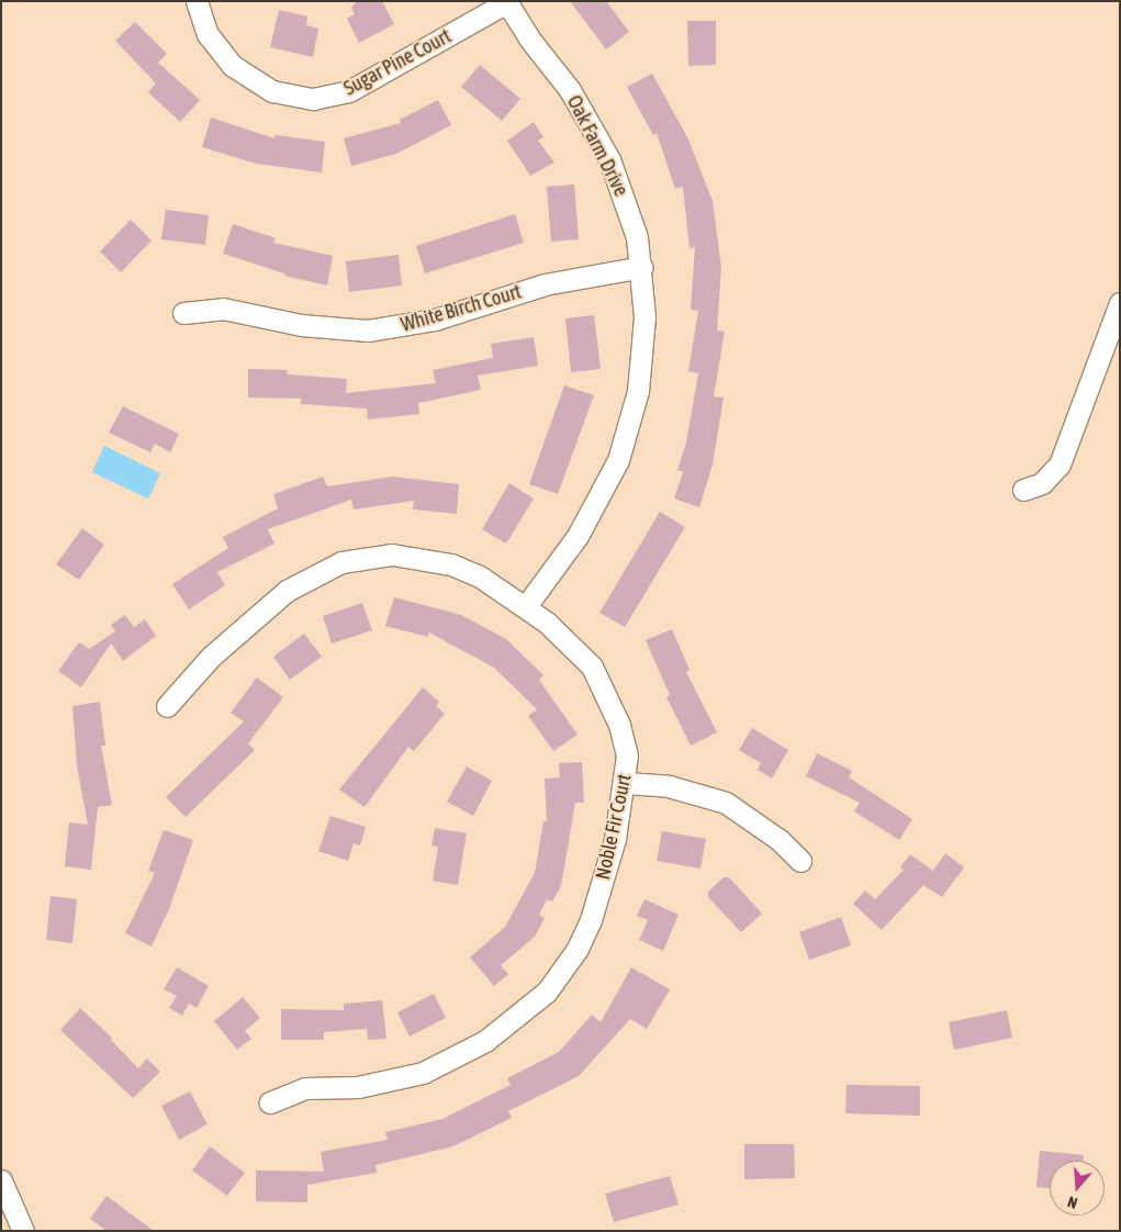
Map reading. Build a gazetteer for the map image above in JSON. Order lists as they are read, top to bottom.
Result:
{
  "streets": {
    "street": [
      "Sugar Pine Court",
      "Oak Farm Drive",
      "White Birch Court",
      "Noble Fir Court"
    ]
  },
  "crossings": [
    ["Sugar Pine Court", "Oak Farm Drive"],
    ["Oak Farm Drive", "White Birch Court"],
    ["Oak Farm Drive", "Noble Fir Court"]
  ],
  "north": "bottom"
}
